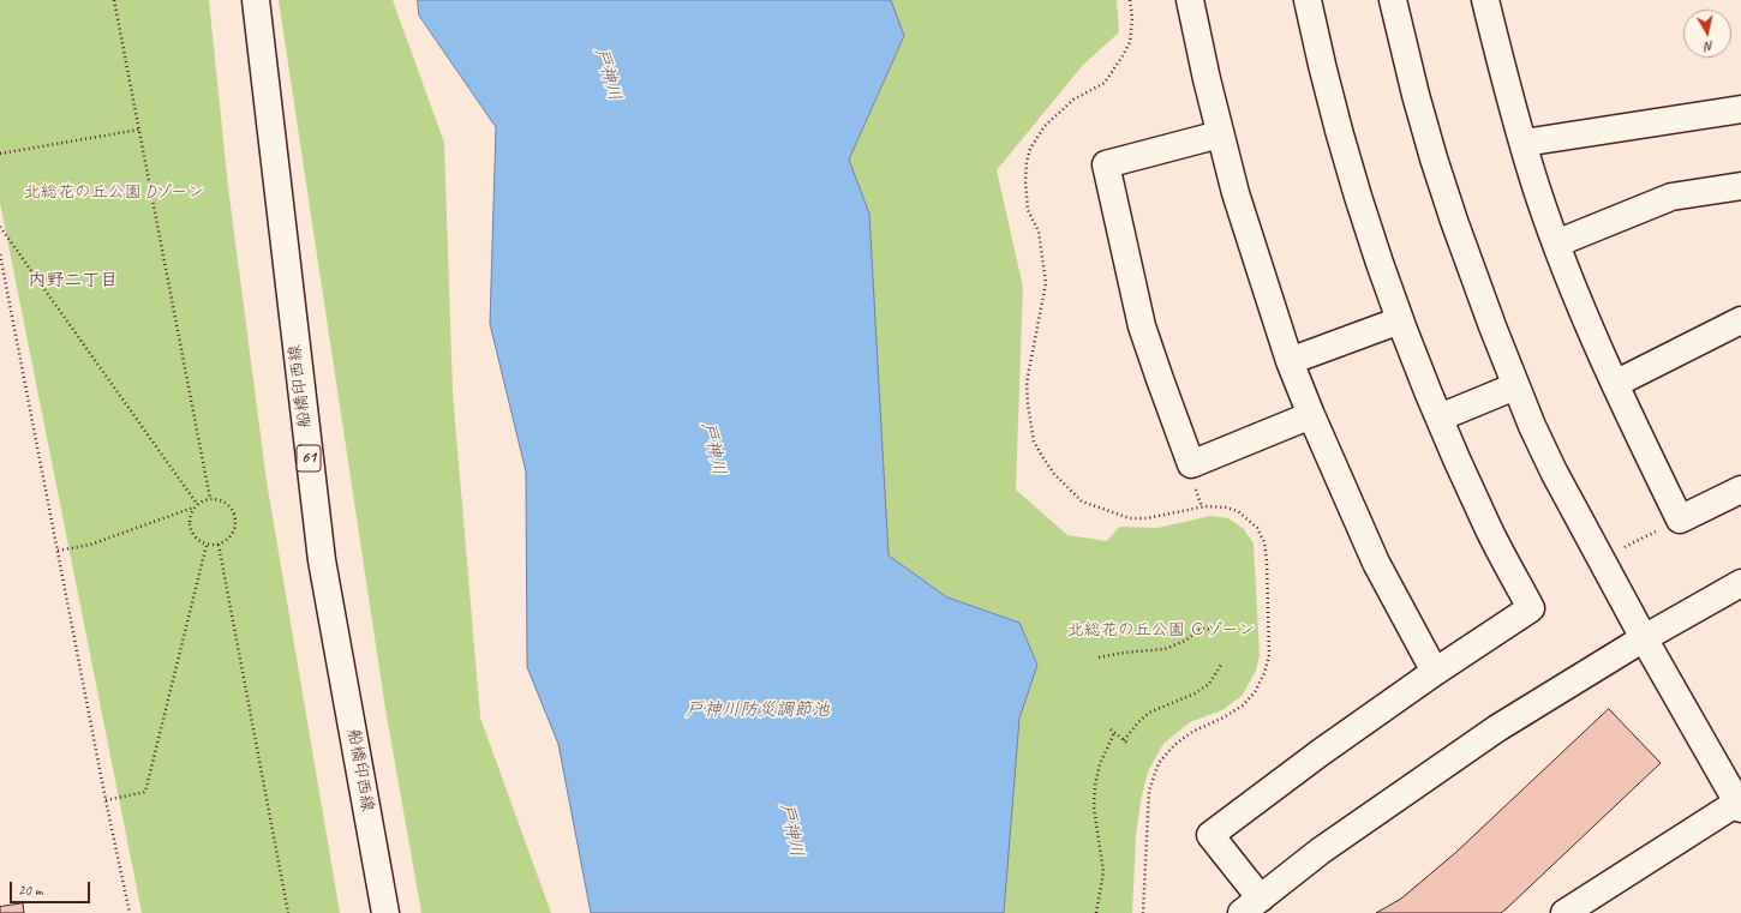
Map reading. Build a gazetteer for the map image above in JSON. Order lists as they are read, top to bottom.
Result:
{
  "streets": {
    "street": ["船橋印西線", "61"]
  },
  "districts": ["内野二丁目"],
  "water": ["戸神川", "戸神川防災調節池"],
  "parks": ["北総花の丘公園 Dゾーン", "北総花の丘公園 Ｃゾーン"],
  "scale_bar": "20 m",
  "north": "bottom"
}
